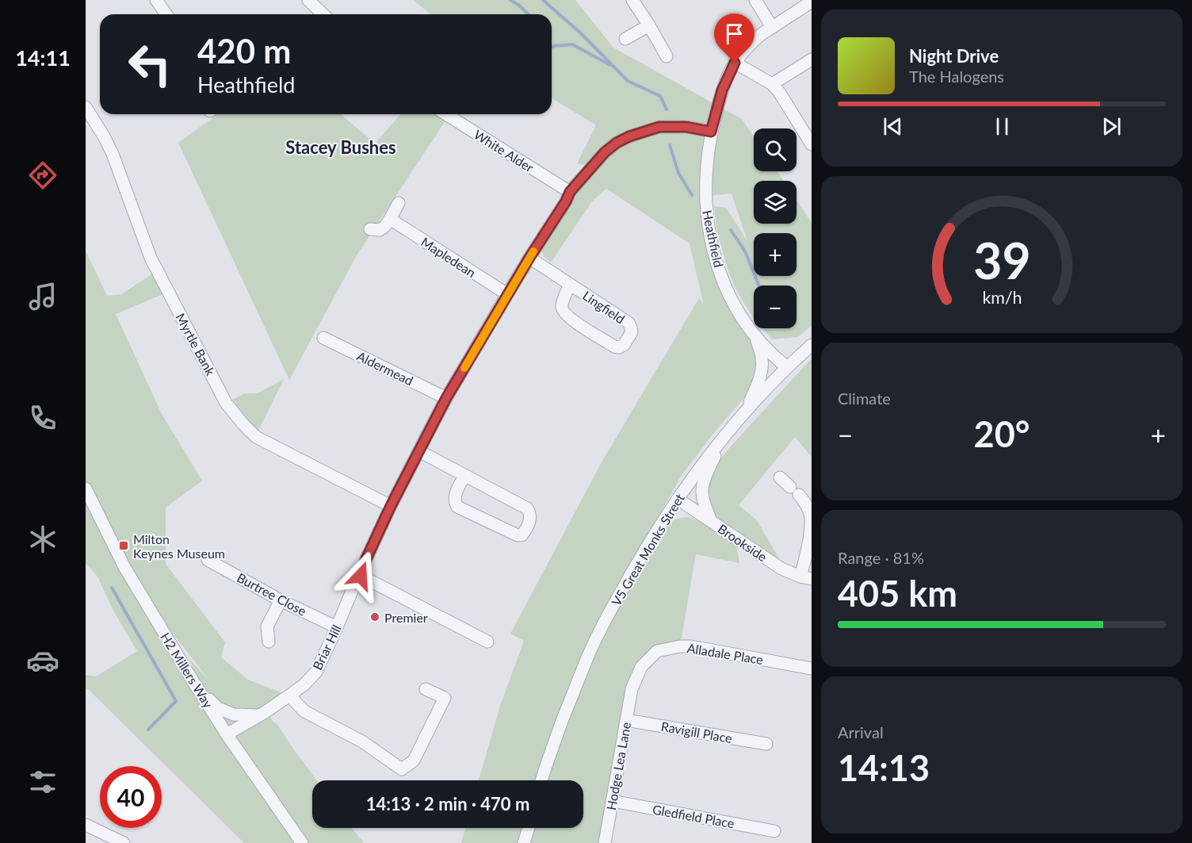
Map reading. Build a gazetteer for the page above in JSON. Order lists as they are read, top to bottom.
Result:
{
  "streets": {
    "street": [
      "White Alder",
      "Heathfield",
      "Mapledean",
      "Lingfield",
      "Myrtle Bank",
      "Aldermead",
      "Brookside",
      "V5 Great Monks Street",
      "Burtree Close",
      "Briar Hill",
      "Alladale Place",
      "H2 Millers Way",
      "Ravigill Place",
      "Hodge Lea Lane",
      "Gledfield Place"
    ]
  },
  "crossings": [
    ["White Alder", "Briar Hill"],
    ["Heathfield", "V5 Great Monks Street"],
    ["Heathfield", "Briar Hill"],
    ["Mapledean", "Briar Hill"],
    ["Lingfield", "Briar Hill"],
    ["Myrtle Bank", "Briar Hill"],
    ["Aldermead", "Briar Hill"],
    ["Brookside", "V5 Great Monks Street"],
    ["Burtree Close", "Briar Hill"],
    ["Briar Hill", "H2 Millers Way"],
    ["Alladale Place", "Hodge Lea Lane"],
    ["Ravigill Place", "Hodge Lea Lane"],
    ["Hodge Lea Lane", "Gledfield Place"]
  ],
  "districts": ["Stacey Bushes"],
  "places": {
    "transit": ["Milton Keynes Museum"],
    "other": ["Premier"]
  },
  "page": {
    "tabs": "14:11",
    "turn": ["420 m", "Heathfield"],
    "song": ["Night Drive", "The Halogens"],
    "map_buttons": ["+", "−"],
    "tile": [
      "Climate",
      ["Range · 81%", "405 km"],
      ["Arrival", "14:13"]
    ],
    "heat": ["−", "20°", "+"],
    "limit": "40",
    "trip": "14:13 · 2 min · 470 m",
    "gauge": ["39", "km/h"]
  }
}
